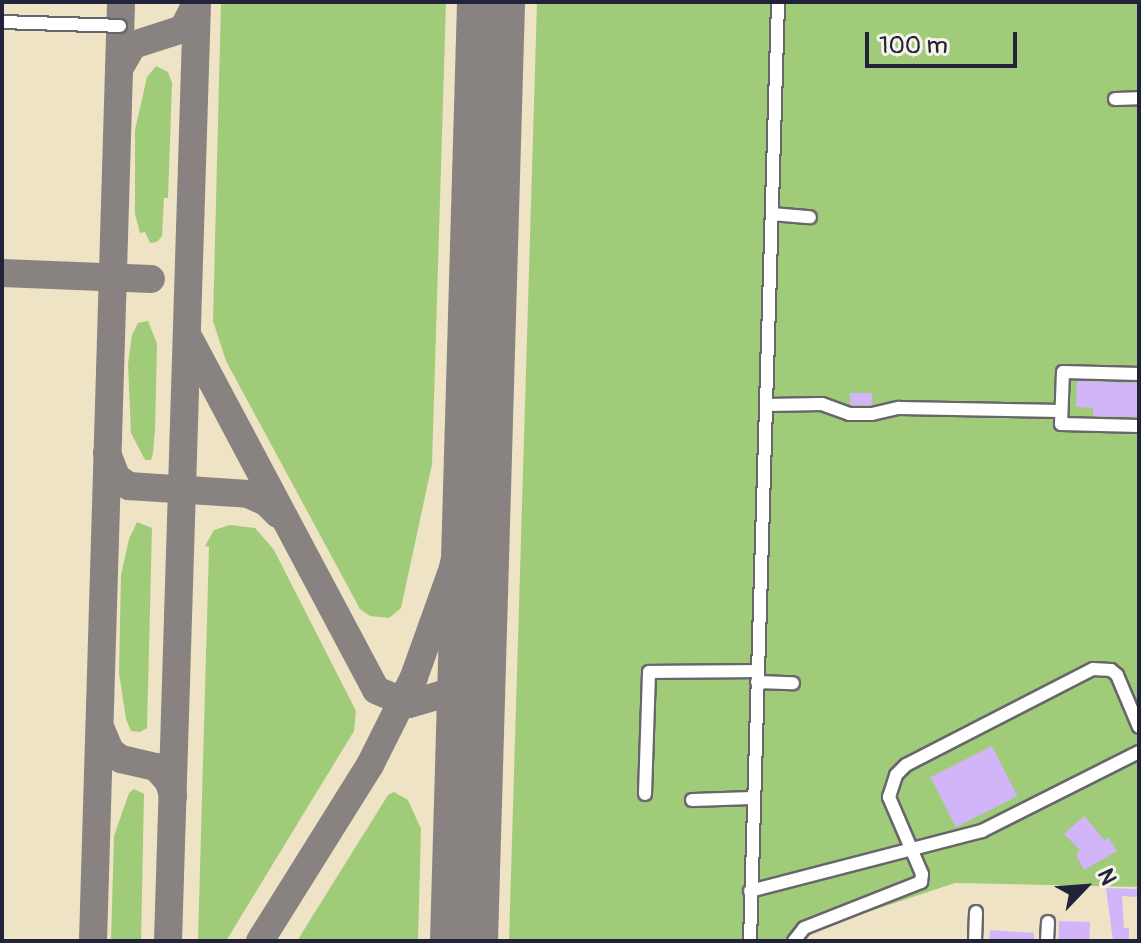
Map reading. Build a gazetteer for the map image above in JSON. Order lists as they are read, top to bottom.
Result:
{
  "scale_bar": "100 m",
  "north": "top right"
}
